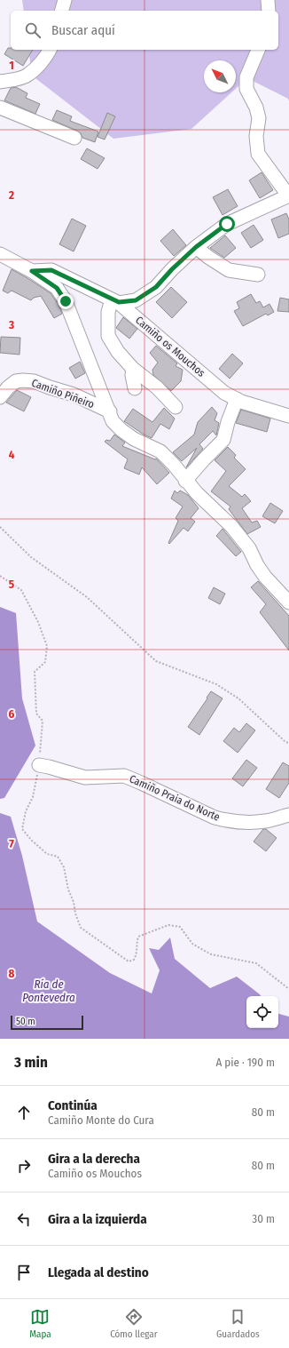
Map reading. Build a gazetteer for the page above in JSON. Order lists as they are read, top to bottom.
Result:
{
  "streets": {
    "street": ["Camiño os Mouchos", "Camiño Piñeiro", "Camiño Praia do Norte"]
  },
  "water": ["Ría de Pontevedra"],
  "scale_bar": "50 m",
  "north": "top left",
  "page": {
    "search": "Buscar aquí",
    "scale": "50 m",
    "heading": ["3 min", "A pie · 190 m"],
    "list": [
      ["Continúa", "Camiño Monte do Cura", "80 m"],
      ["Gira a la derecha", "Camiño os Mouchos", "80 m"],
      ["Gira a la izquierda", "30 m"],
      "Llegada al destino"
    ],
    "nav": ["Mapa", "Cómo llegar", "Guardados"]
  },
  "grid": {
    "rows": [
      "1",
      "2",
      "3",
      "4",
      "5",
      "6",
      "7",
      "8"
    ]
  }
}
